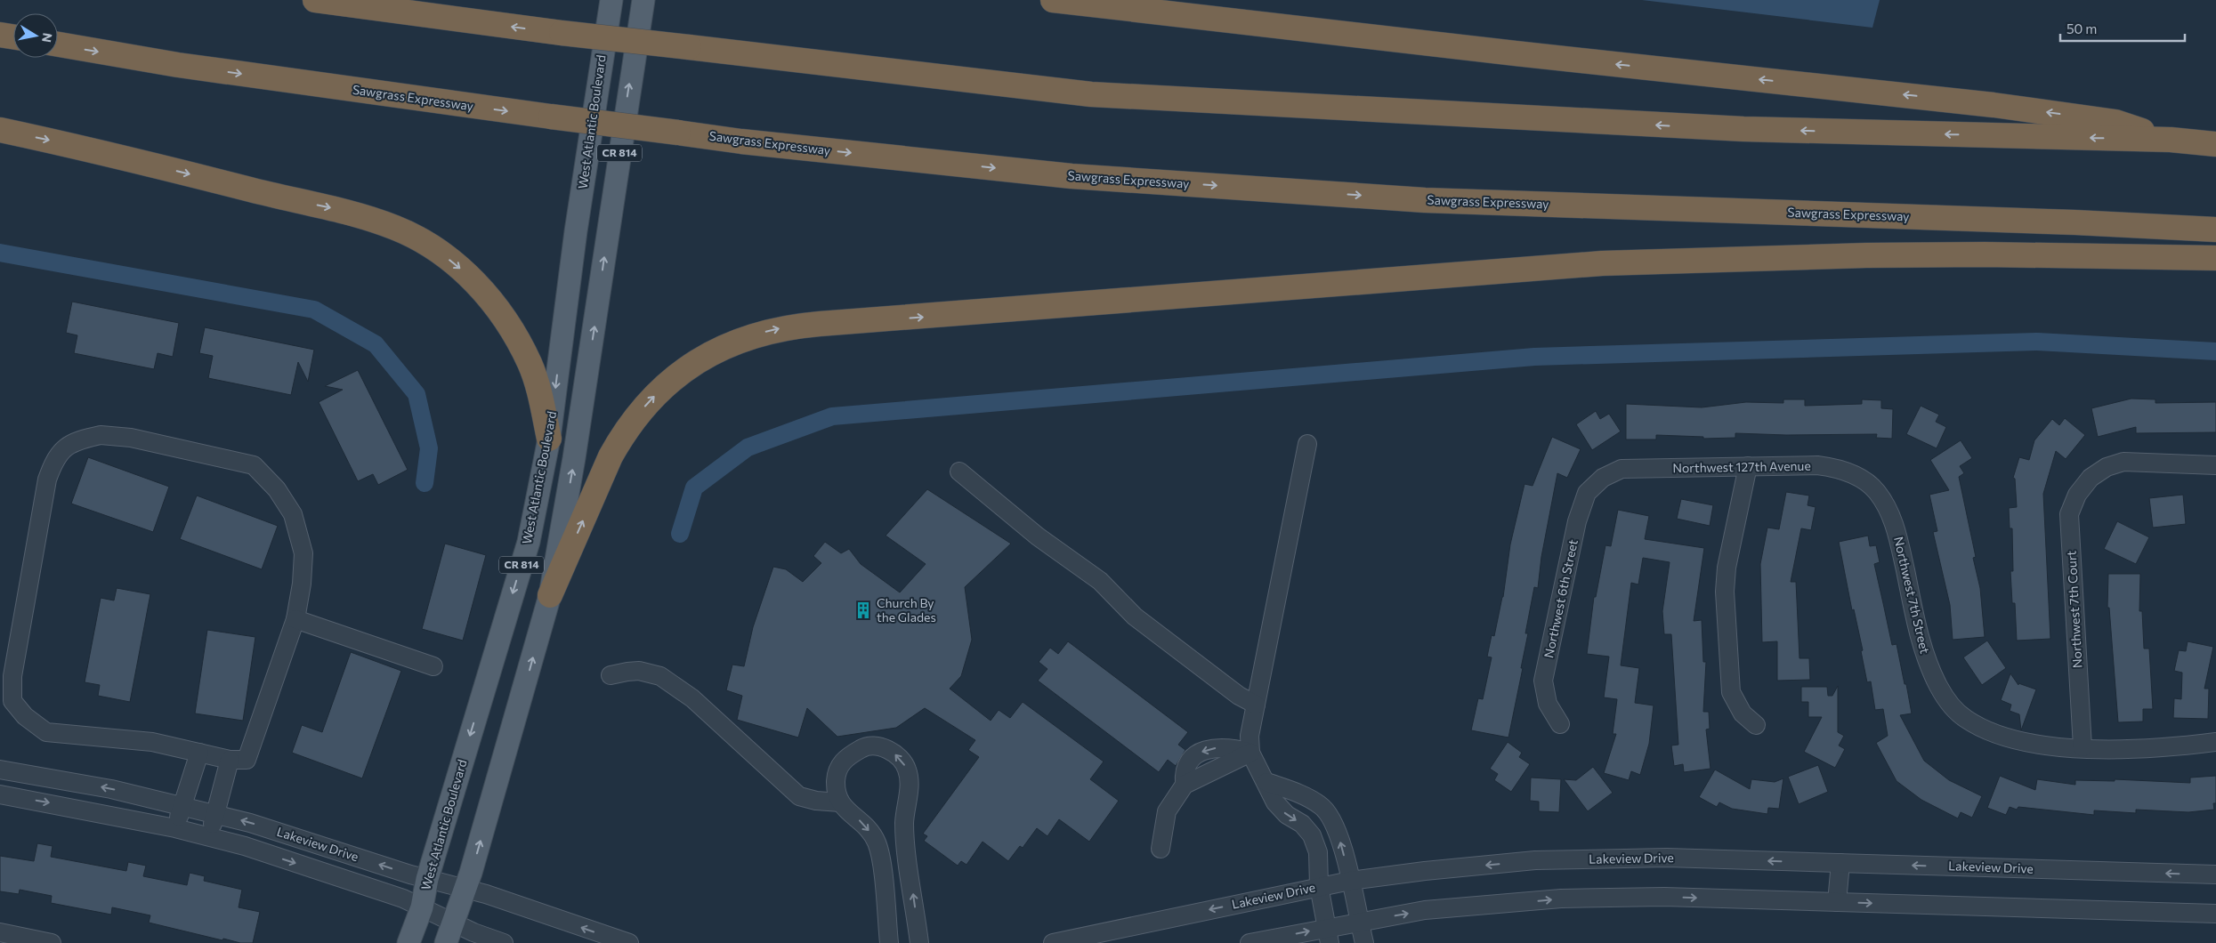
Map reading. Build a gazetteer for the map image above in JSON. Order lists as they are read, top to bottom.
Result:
{
  "streets": {
    "highway": ["Sawgrass Expressway"],
    "main road": ["West Atlantic Boulevard", "CR 814"],
    "street": [
      "Northwest 127th Avenue",
      "Northwest 7th Street",
      "Northwest 6th Street",
      "Northwest 7th Court",
      "Lakeview Drive"
    ]
  },
  "crossings": [
    ["West Atlantic Boulevard", "Lakeview Drive"],
    ["CR 814", "Lakeview Drive"],
    ["Northwest 127th Avenue", "Northwest 7th Street"],
    ["Northwest 127th Avenue", "Northwest 6th Street"],
    ["Northwest 7th Street", "Northwest 7th Court"]
  ],
  "places": {
    "building": ["Church By the Glades"]
  },
  "scale_bar": "50 m",
  "north": "right"
}
